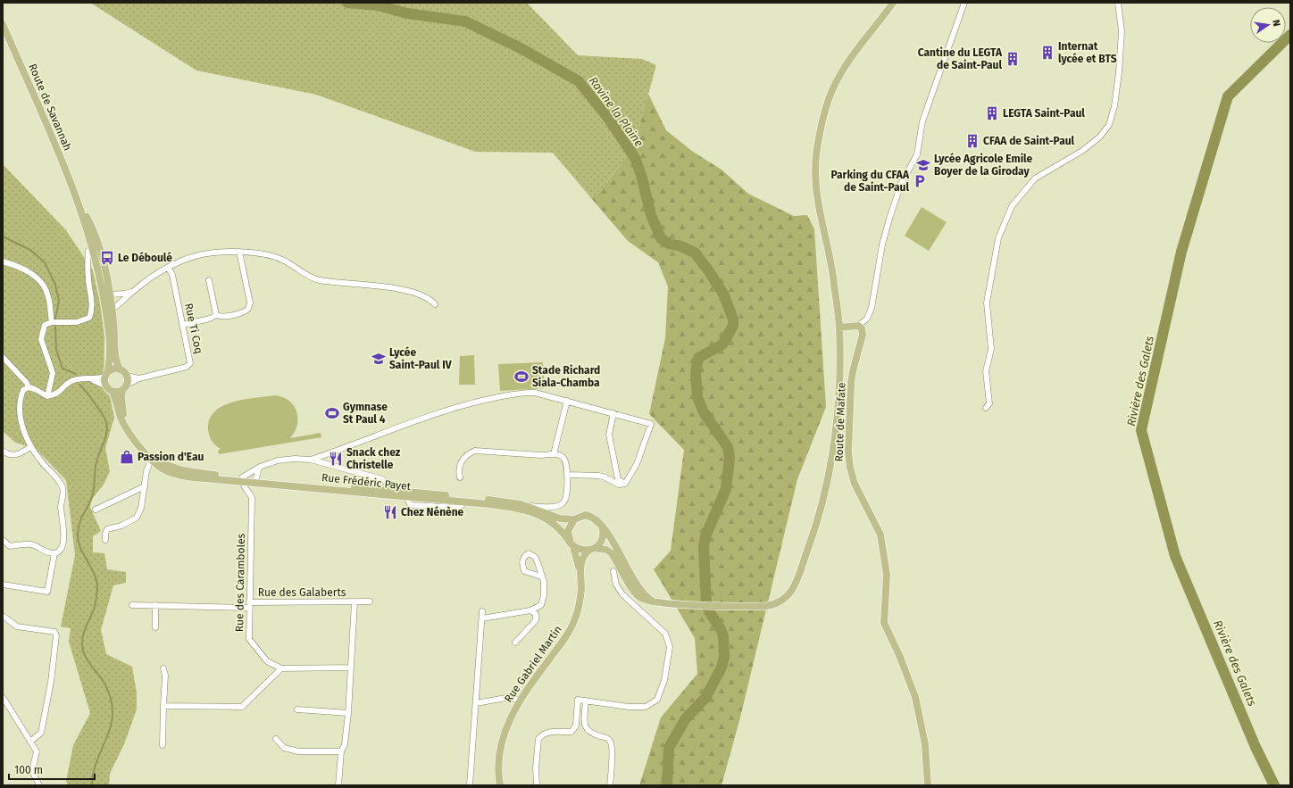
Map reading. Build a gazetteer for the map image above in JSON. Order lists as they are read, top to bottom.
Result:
{
  "streets": {
    "main road": [
      "Route de Savannah",
      "Route de Mafate",
      "Rue Frédéric Payet",
      "Rue Gabriel Martin"
    ],
    "street": ["Rue Ti Coq", "Rue des Caramboles", "Rue des Galaberts"]
  },
  "crossings": [
    ["Rue Frédéric Payet", "Rue des Caramboles"],
    ["Rue Frédéric Payet", "Rue Gabriel Martin"],
    ["Rue des Caramboles", "Rue des Galaberts"]
  ],
  "water": ["Ravine la Plaine", "Rivière des Galets"],
  "places": {
    "building": [
      "Internat lycée et BTS",
      "Cantine du LEGTA de Saint-Paul",
      "LEGTA Saint-Paul",
      "CFAA de Saint-Paul"
    ],
    "school or university": ["Lycée Agricole Emile Boyer de la Giroday", "Lycée Saint-Paul IV"],
    "parking": ["Parking du CFAA de Saint-Paul"],
    "bus stop": ["Le Déboulé"],
    "sports": ["Stade Richard Siala-Chamba", "Gymnase St Paul 4"],
    "shop": ["Passion d'Eau"],
    "restaurant": ["Snack chez Christelle", "Chez Nénène"]
  },
  "scale_bar": "100 m",
  "north": "right"
}
